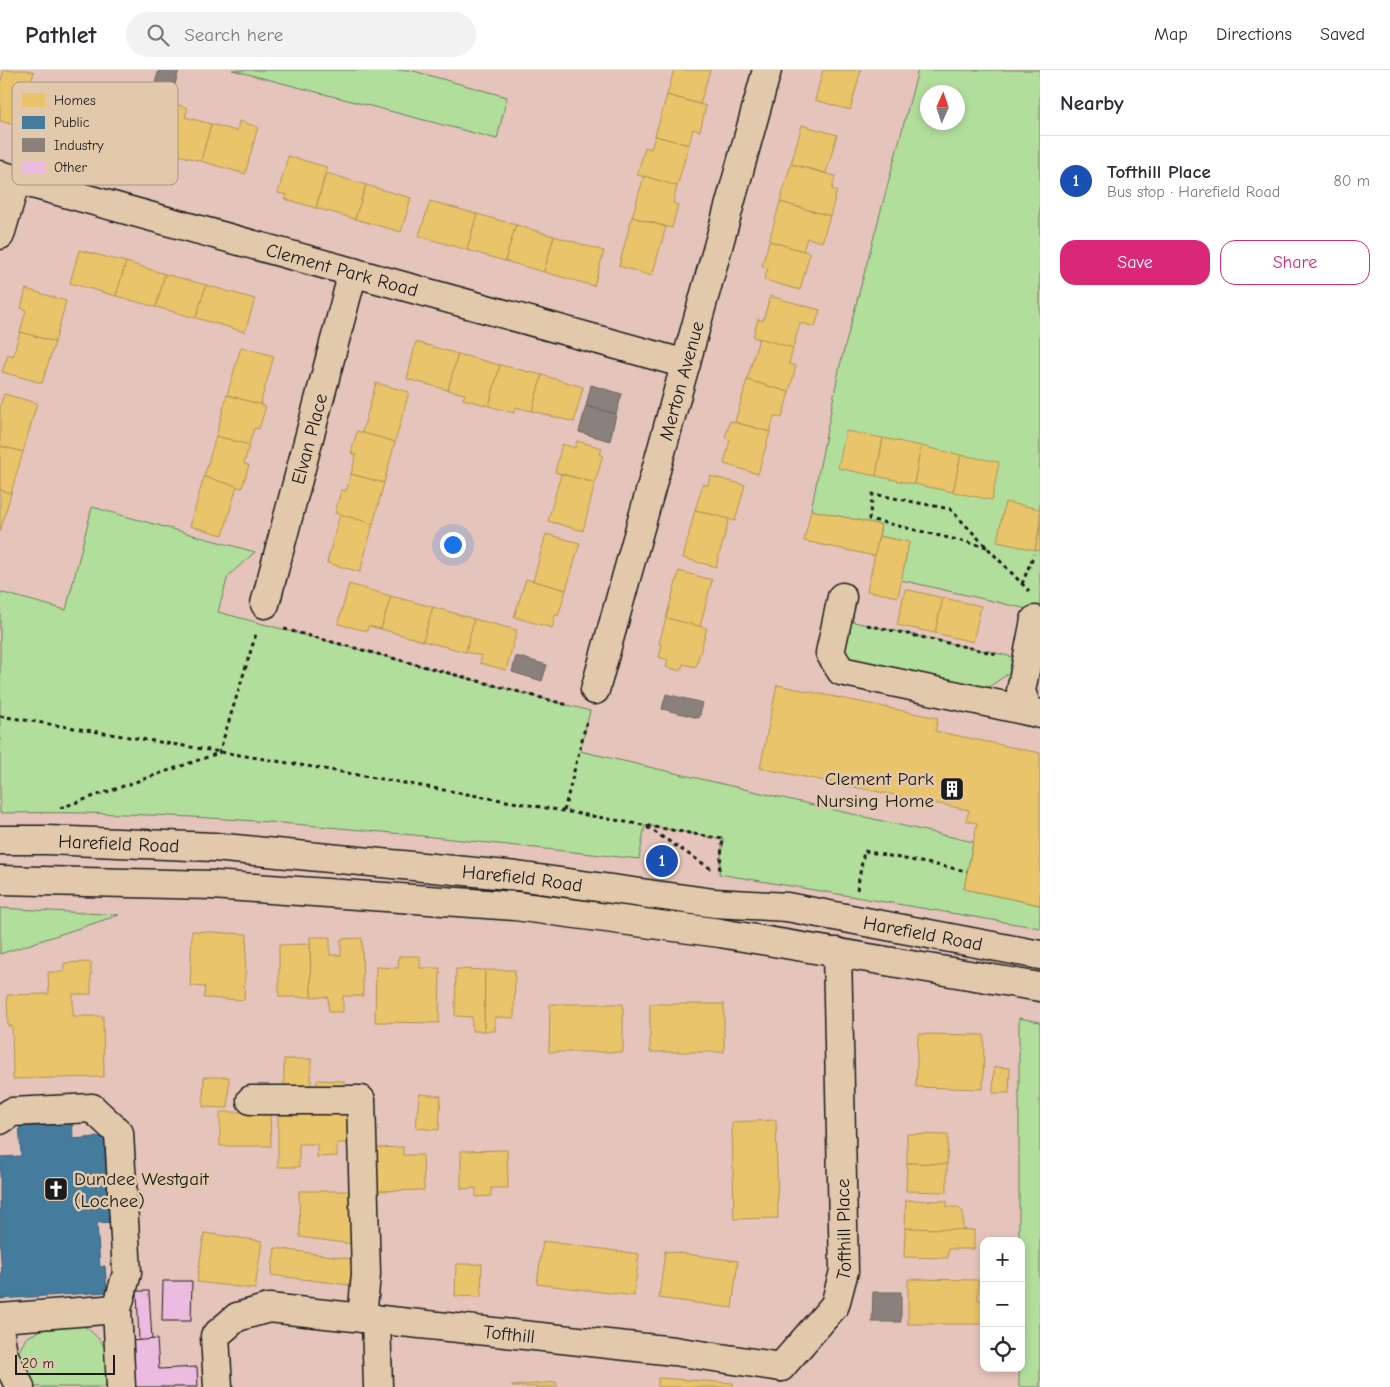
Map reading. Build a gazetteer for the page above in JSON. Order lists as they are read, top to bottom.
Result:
{
  "streets": {
    "street": [
      "Clement Park Road",
      "Merton Avenue",
      "Elvan Place",
      "Harefield Road",
      "Tofthill Place",
      "Tofthill"
    ]
  },
  "crossings": [
    ["Clement Park Road", "Merton Avenue"],
    ["Clement Park Road", "Elvan Place"],
    ["Harefield Road", "Tofthill Place"],
    ["Tofthill Place", "Tofthill"]
  ],
  "places": {
    "building": ["Clement Park Nursing Home"],
    "church": ["Dundee Westgait (Lochee)"]
  },
  "legend": [
    "Homes",
    "Public",
    "Industry",
    "Other"
  ],
  "scale_bar": "20 m",
  "north": "top",
  "page": {
    "header": "Pathlet",
    "search": "Search here",
    "nav": ["Map", "Directions", "Saved"],
    "heading": "Nearby",
    "list": [
      {
        "mark": "1",
        "name": "Tofthill Place",
        "note": "Bus stop · Harefield Road",
        "value": "80 m"
      }
    ],
    "buttons": ["Save", "Share"],
    "pins": "1",
    "map_buttons": ["+", "−"],
    "scale": "20 m"
  }
}
